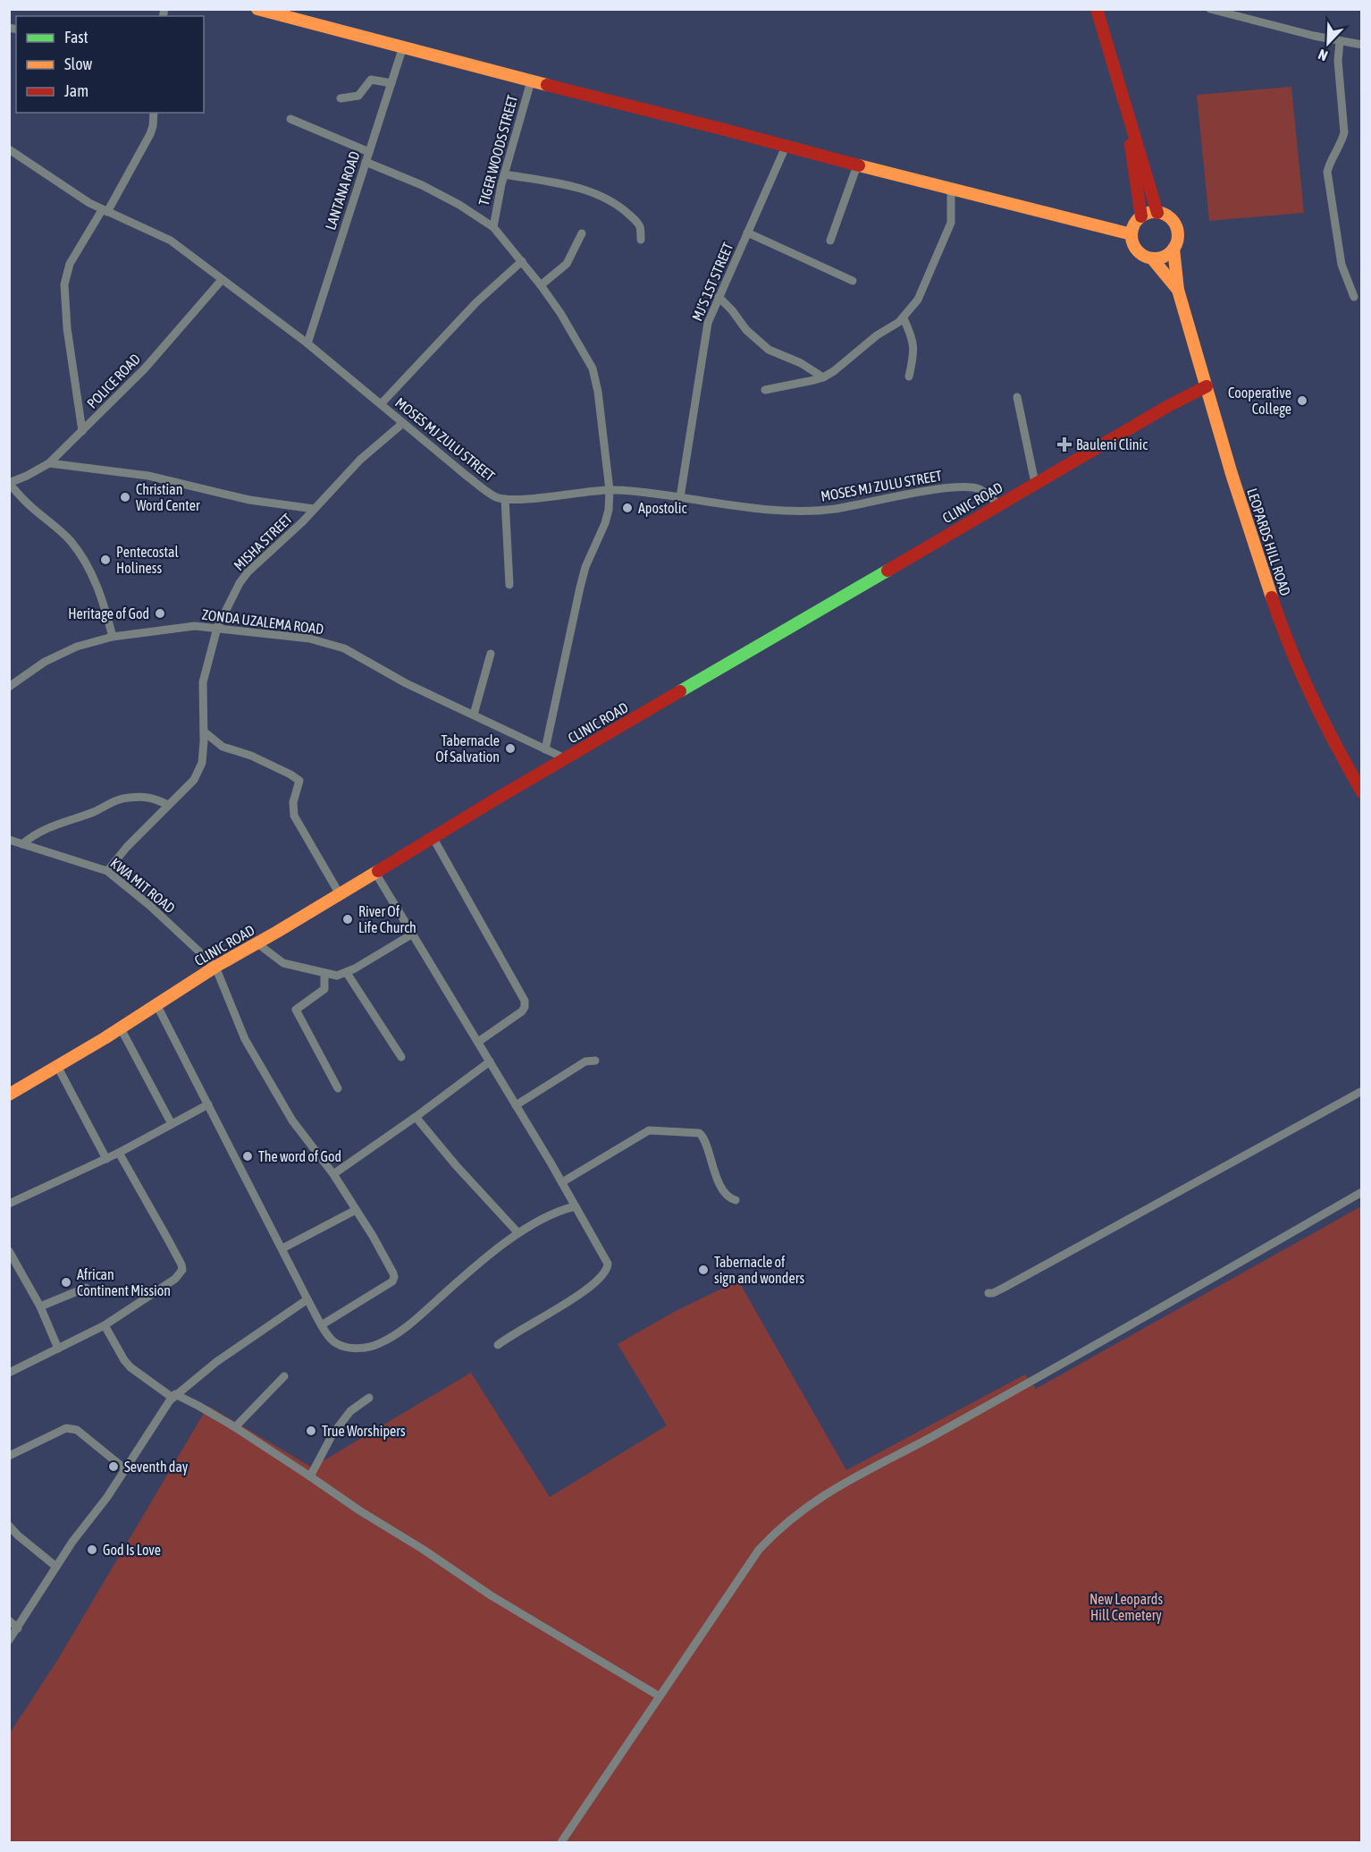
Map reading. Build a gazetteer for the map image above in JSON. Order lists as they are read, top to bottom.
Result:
{
  "streets": {
    "street": [
      "TIGER WOODS STREET",
      "LANTANA ROAD",
      "MJ’S 1ST STREET",
      "POLICE ROAD",
      "MOSES MJ ZULU STREET",
      "CLINIC ROAD",
      "MISHA STREET",
      "LEOPARDS HILL ROAD",
      "ZONDA UZALEMA ROAD",
      "KWA MIT ROAD"
    ]
  },
  "crossings": [
    ["LANTANA ROAD", "MOSES MJ ZULU STREET"],
    ["MJ’S 1ST STREET", "MOSES MJ ZULU STREET"],
    ["POLICE ROAD", "MOSES MJ ZULU STREET"],
    ["MOSES MJ ZULU STREET", "CLINIC ROAD"],
    ["MOSES MJ ZULU STREET", "MISHA STREET"],
    ["CLINIC ROAD", "LEOPARDS HILL ROAD"],
    ["CLINIC ROAD", "ZONDA UZALEMA ROAD"],
    ["CLINIC ROAD", "KWA MIT ROAD"],
    ["MISHA STREET", "ZONDA UZALEMA ROAD"],
    ["MISHA STREET", "KWA MIT ROAD"]
  ],
  "parks": ["New Leopards Hill Cemetery"],
  "places": {
    "other": [
      "Cooperative College",
      "Christian Word Center",
      "Apostolic",
      "Pentecostal Holiness",
      "Heritage of God",
      "Tabernacle Of Salvation",
      "River Of Life Church",
      "The word of God",
      "Tabernacle of sign and wonders",
      "African Continent Mission",
      "True Worshipers",
      "Seventh day",
      "God Is Love"
    ],
    "health": ["Bauleni Clinic"]
  },
  "legend": ["Fast", "Slow", "Jam"],
  "north": "bottom left"
}
